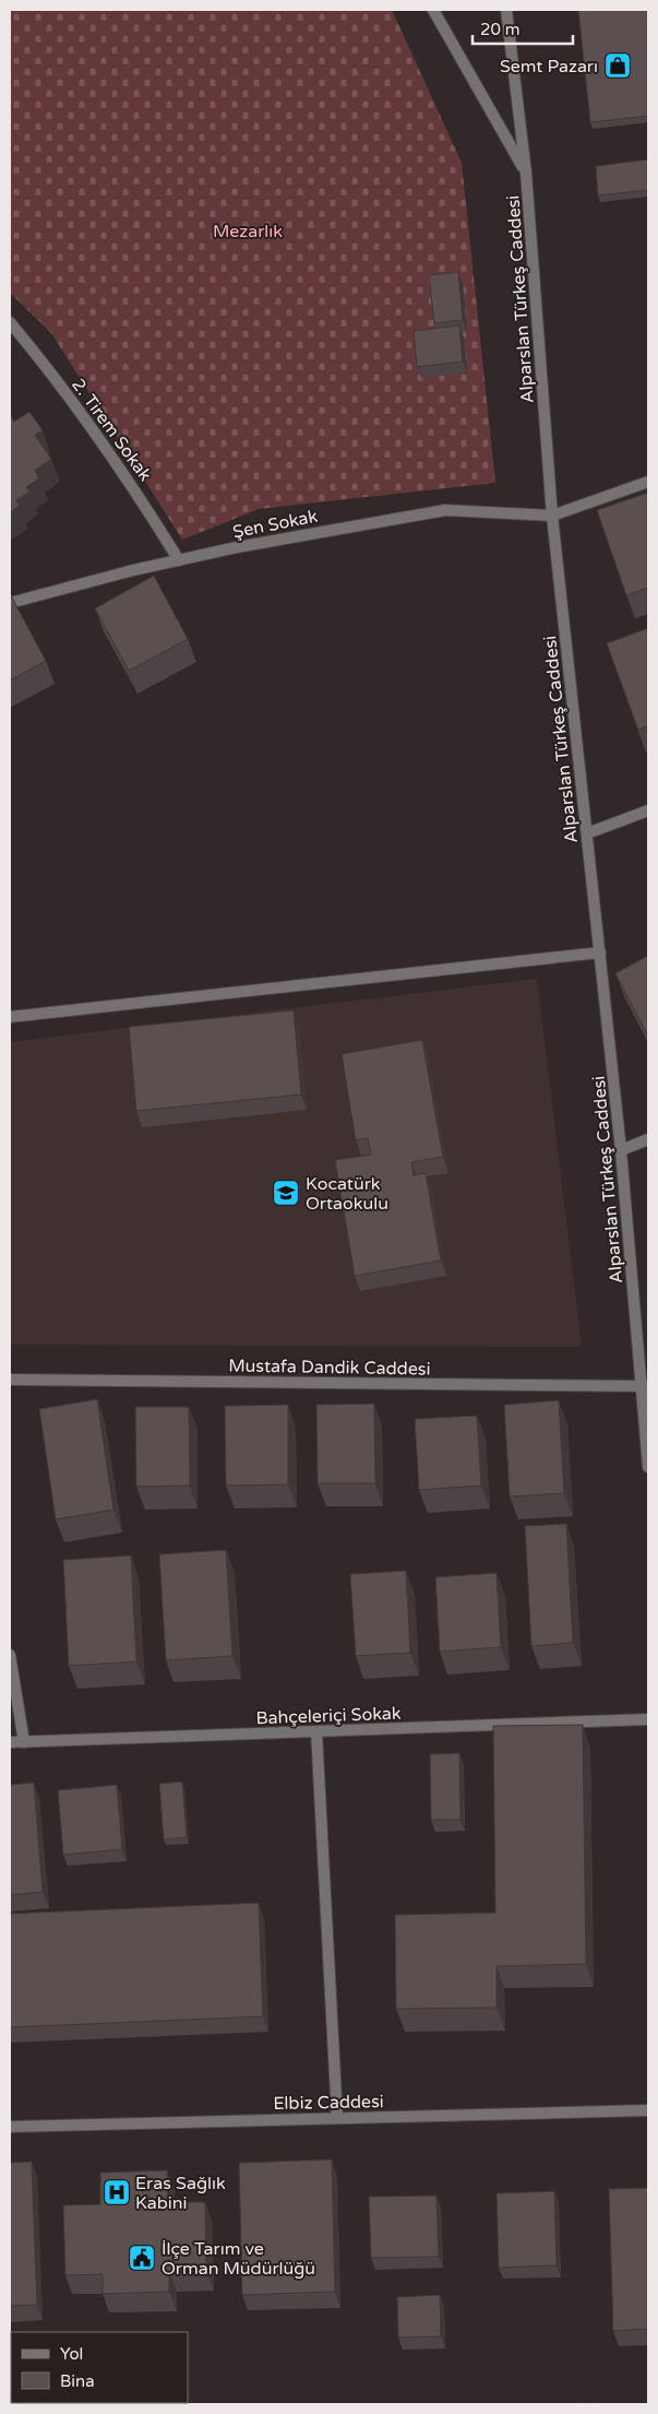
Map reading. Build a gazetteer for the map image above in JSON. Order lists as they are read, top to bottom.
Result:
{
  "streets": {
    "street": [
      "Alparslan Türkeş Caddesi",
      "2. Tirem Sokak",
      "Şen Sokak",
      "Mustafa Dandik Caddesi",
      "Bahçeleriçi Sokak",
      "Elbiz Caddesi"
    ]
  },
  "crossings": [
    ["Alparslan Türkeş Caddesi", "Şen Sokak"],
    ["Alparslan Türkeş Caddesi", "Mustafa Dandik Caddesi"],
    ["2. Tirem Sokak", "Şen Sokak"]
  ],
  "parks": ["Mezarlık"],
  "places": {
    "shop": ["Semt Pazarı"],
    "school or university": ["Kocatürk Ortaokulu"],
    "hospital": ["Eras Sağlık Kabini"],
    "public building": ["İlçe Tarım ve Orman Müdürlüğü"]
  },
  "legend": ["Yol", "Bina"],
  "scale_bar": "20 m"
}
